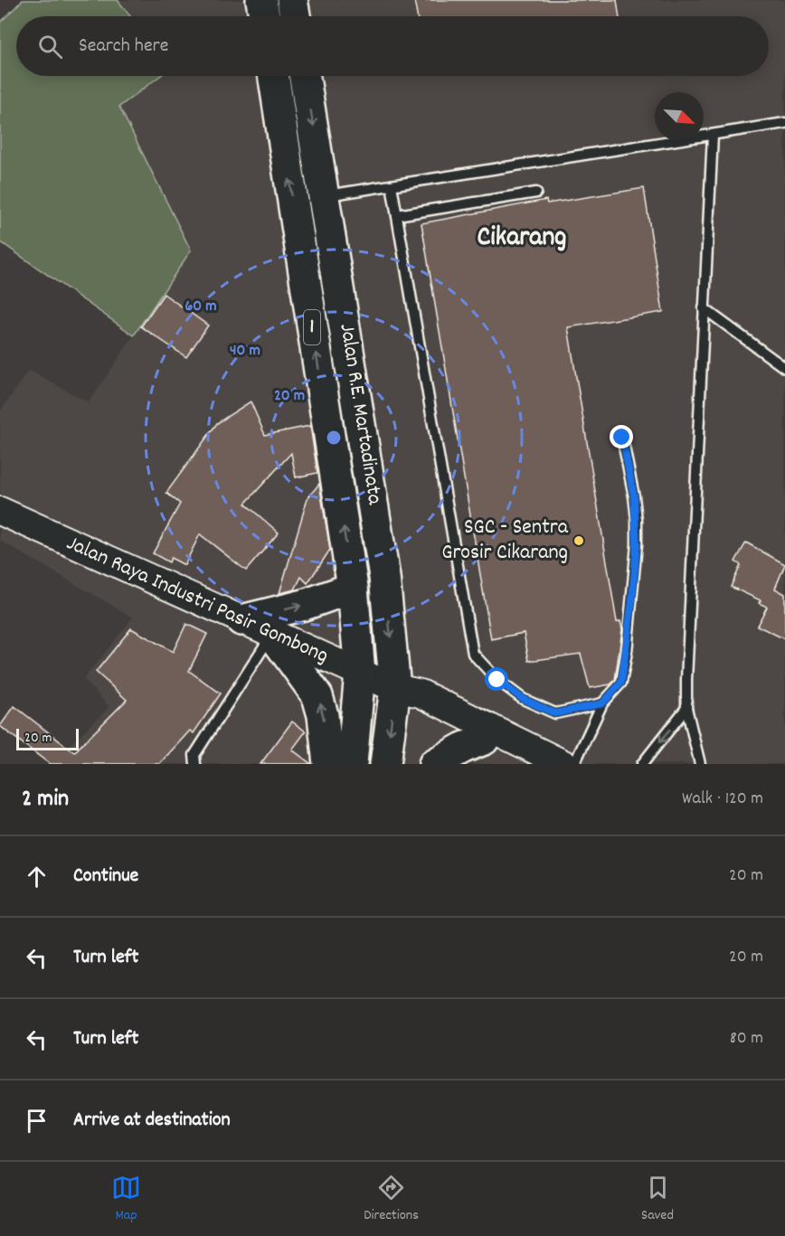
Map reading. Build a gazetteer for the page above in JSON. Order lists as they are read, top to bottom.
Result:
{
  "streets": {
    "highway": ["1", "Jalan R.E. Martadinata"],
    "main road": ["Jalan Raya Industri Pasir Gombong"]
  },
  "crossings": [
    ["Jalan R.E. Martadinata", "Jalan Raya Industri Pasir Gombong"]
  ],
  "districts": ["Cikarang"],
  "places": ["SGC - Sentra Grosir Cikarang"],
  "scale_bar": "20 m",
  "north": "bottom right",
  "page": {
    "search": "Search here",
    "scale": "20 m",
    "heading": ["2 min", "Walk · 120 m"],
    "list": [
      ["Continue", "20 m"],
      ["Turn left", "20 m"],
      ["Turn left", "80 m"],
      "Arrive at destination"
    ],
    "nav": ["Map", "Directions", "Saved"]
  },
  "rings": ["60 m", "40 m", "20 m"]
}
